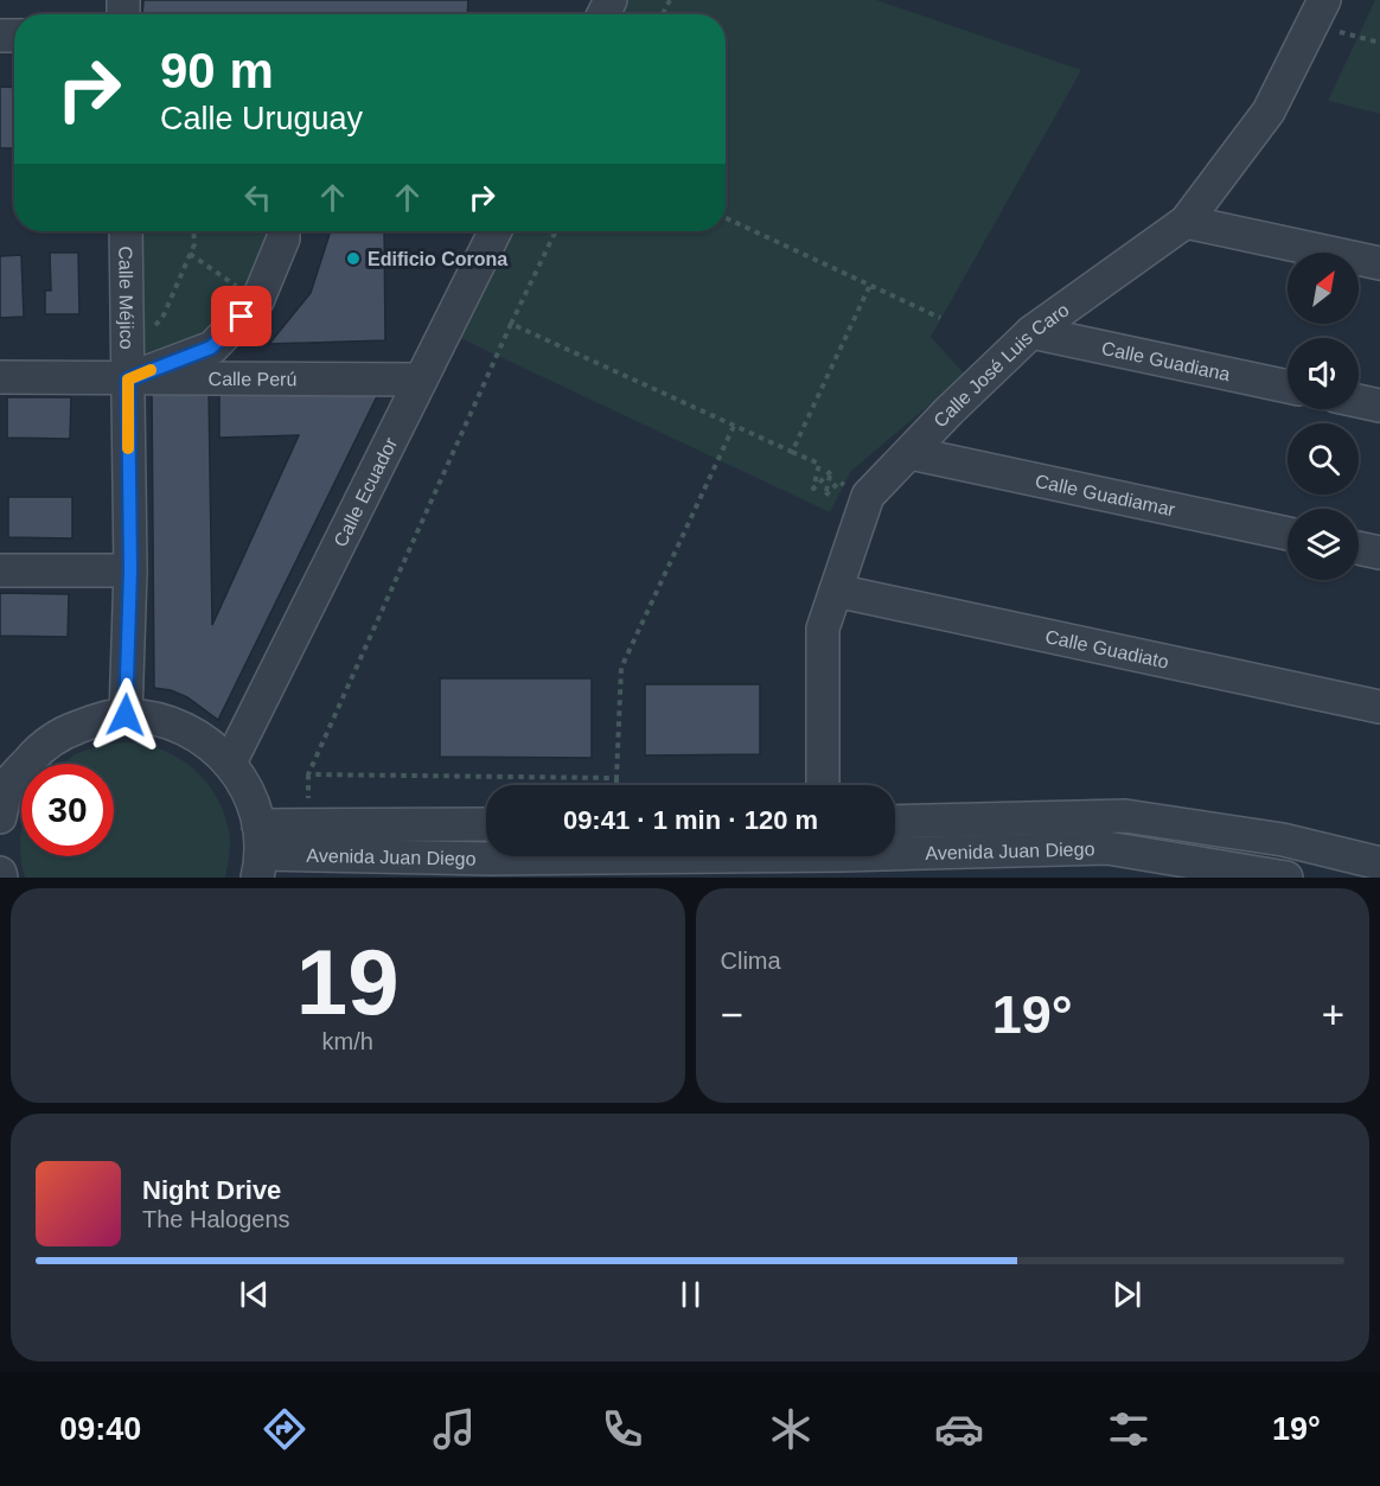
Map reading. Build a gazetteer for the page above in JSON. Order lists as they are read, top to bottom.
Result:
{
  "streets": {
    "street": [
      "Calle Méjico",
      "Calle Guadiana",
      "Calle José Luis Caro",
      "Calle Perú",
      "Calle Ecuador",
      "Calle Guadiamar",
      "Calle Guadiato",
      "Avenida Juan Diego"
    ]
  },
  "crossings": [
    ["Calle Méjico", "Calle Perú"],
    ["Calle Guadiana", "Calle José Luis Caro"],
    ["Calle José Luis Caro", "Calle Guadiamar"],
    ["Calle José Luis Caro", "Calle Guadiato"],
    ["Calle Perú", "Calle Ecuador"]
  ],
  "places": ["Edificio Corona"],
  "north": "top right",
  "page": {
    "turn": ["90 m", "Calle Uruguay"],
    "limit": "30",
    "trip": "09:41 · 1 min · 120 m",
    "tile": [
      ["19", "km/h"],
      "Clima"
    ],
    "heat": ["−", "19°", "+"],
    "song": ["Night Drive", "The Halogens"],
    "tabs": ["09:40", "19°"]
  }
}
